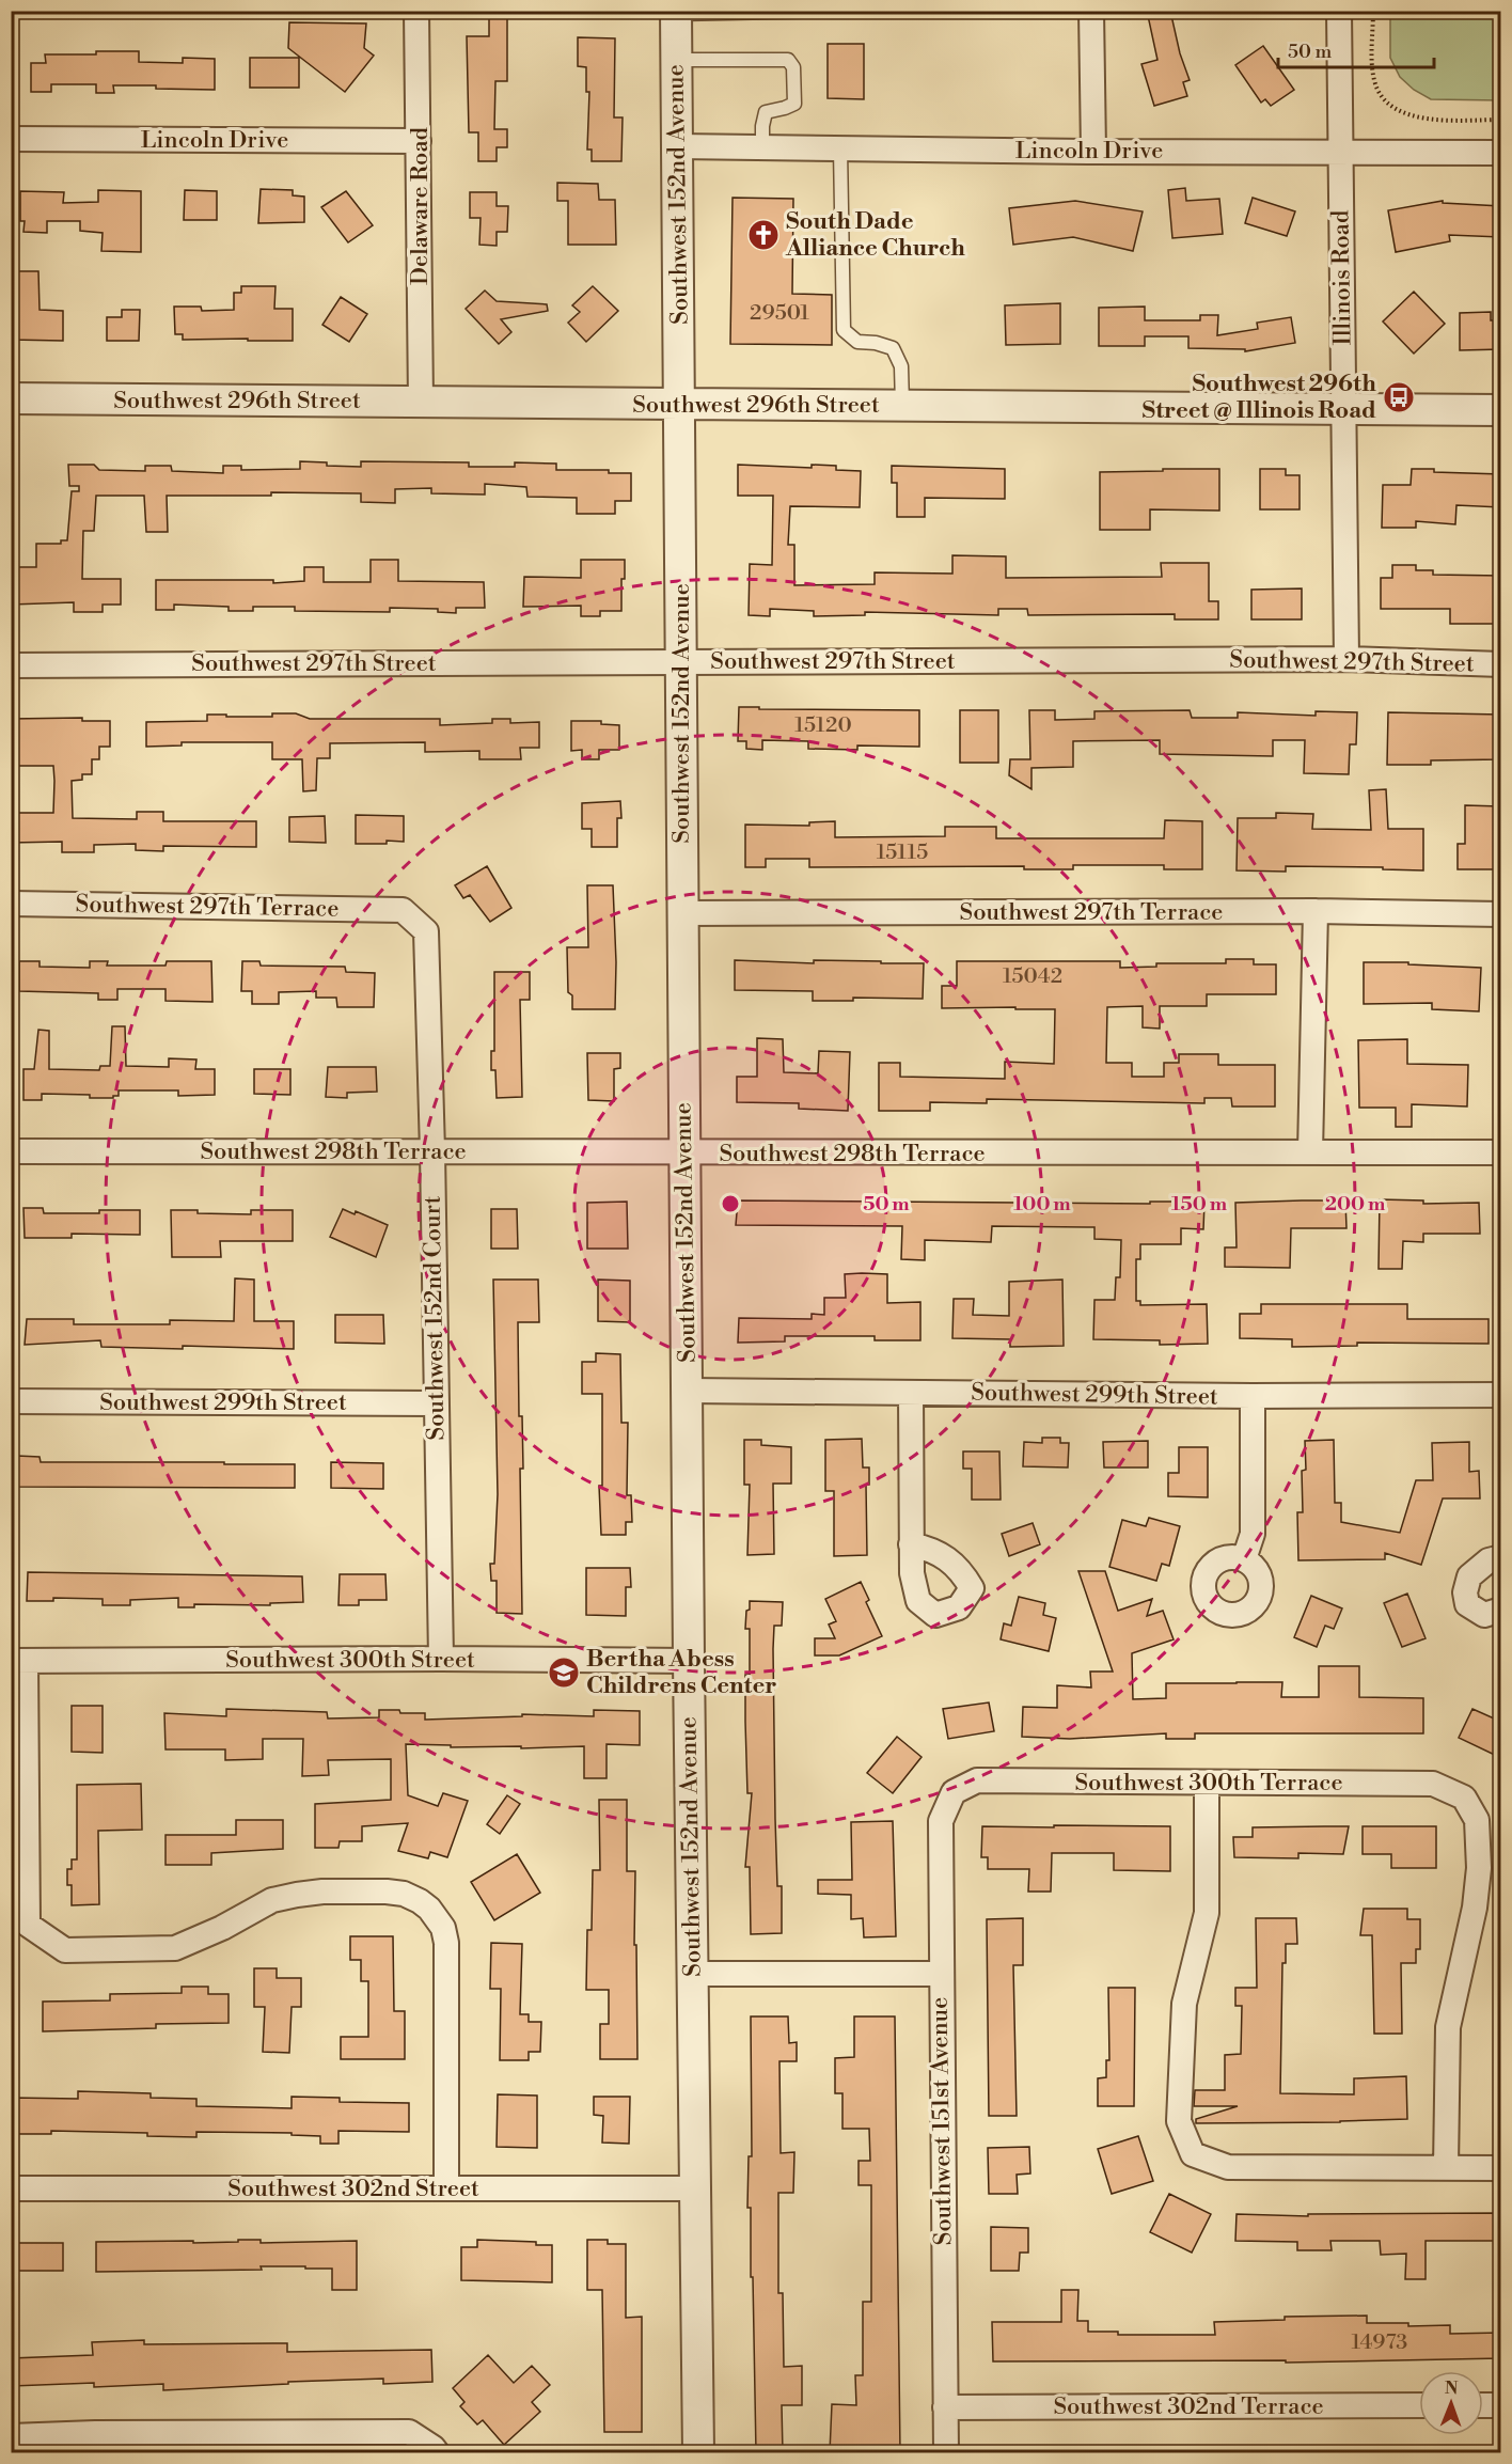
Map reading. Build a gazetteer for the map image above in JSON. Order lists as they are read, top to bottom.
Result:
{
  "streets": {
    "street": [
      "Lincoln Drive",
      "Southwest 152nd Avenue",
      "Delaware Road",
      "Illinois Road",
      "Southwest 296th Street",
      "Southwest 297th Street",
      "Southwest 297th Terrace",
      "Southwest 298th Terrace",
      "Southwest 152nd Court",
      "Southwest 299th Street",
      "Southwest 300th Street",
      "Southwest 300th Terrace",
      "Southwest 151st Avenue",
      "Southwest 302nd Street",
      "Southwest 302nd Terrace"
    ]
  },
  "crossings": [
    ["Lincoln Drive", "Southwest 152nd Avenue"],
    ["Lincoln Drive", "Delaware Road"],
    ["Lincoln Drive", "Illinois Road"],
    ["Southwest 152nd Avenue", "Southwest 296th Street"],
    ["Southwest 152nd Avenue", "Southwest 297th Street"],
    ["Southwest 152nd Avenue", "Southwest 297th Terrace"],
    ["Southwest 152nd Avenue", "Southwest 298th Terrace"],
    ["Southwest 152nd Avenue", "Southwest 299th Street"],
    ["Southwest 152nd Avenue", "Southwest 300th Street"],
    ["Southwest 152nd Avenue", "Southwest 302nd Street"],
    ["Delaware Road", "Southwest 296th Street"],
    ["Illinois Road", "Southwest 296th Street"],
    ["Illinois Road", "Southwest 297th Street"],
    ["Southwest 297th Terrace", "Southwest 152nd Court"],
    ["Southwest 298th Terrace", "Southwest 152nd Court"],
    ["Southwest 152nd Court", "Southwest 299th Street"],
    ["Southwest 152nd Court", "Southwest 300th Street"],
    ["Southwest 300th Terrace", "Southwest 151st Avenue"],
    ["Southwest 151st Avenue", "Southwest 302nd Terrace"]
  ],
  "places": {
    "church": ["South Dade Alliance Church"],
    "bus stop": ["Southwest 296th Street @ Illinois Road"],
    "school or university": ["Bertha Abess Childrens Center"]
  },
  "house_numbers": [
    "29501",
    "15120",
    "15115",
    "15042",
    "14973"
  ],
  "scale_bar": "50 m",
  "north": "top",
  "rings": [
    "50 m",
    "100 m",
    "150 m",
    "200 m"
  ]
}
